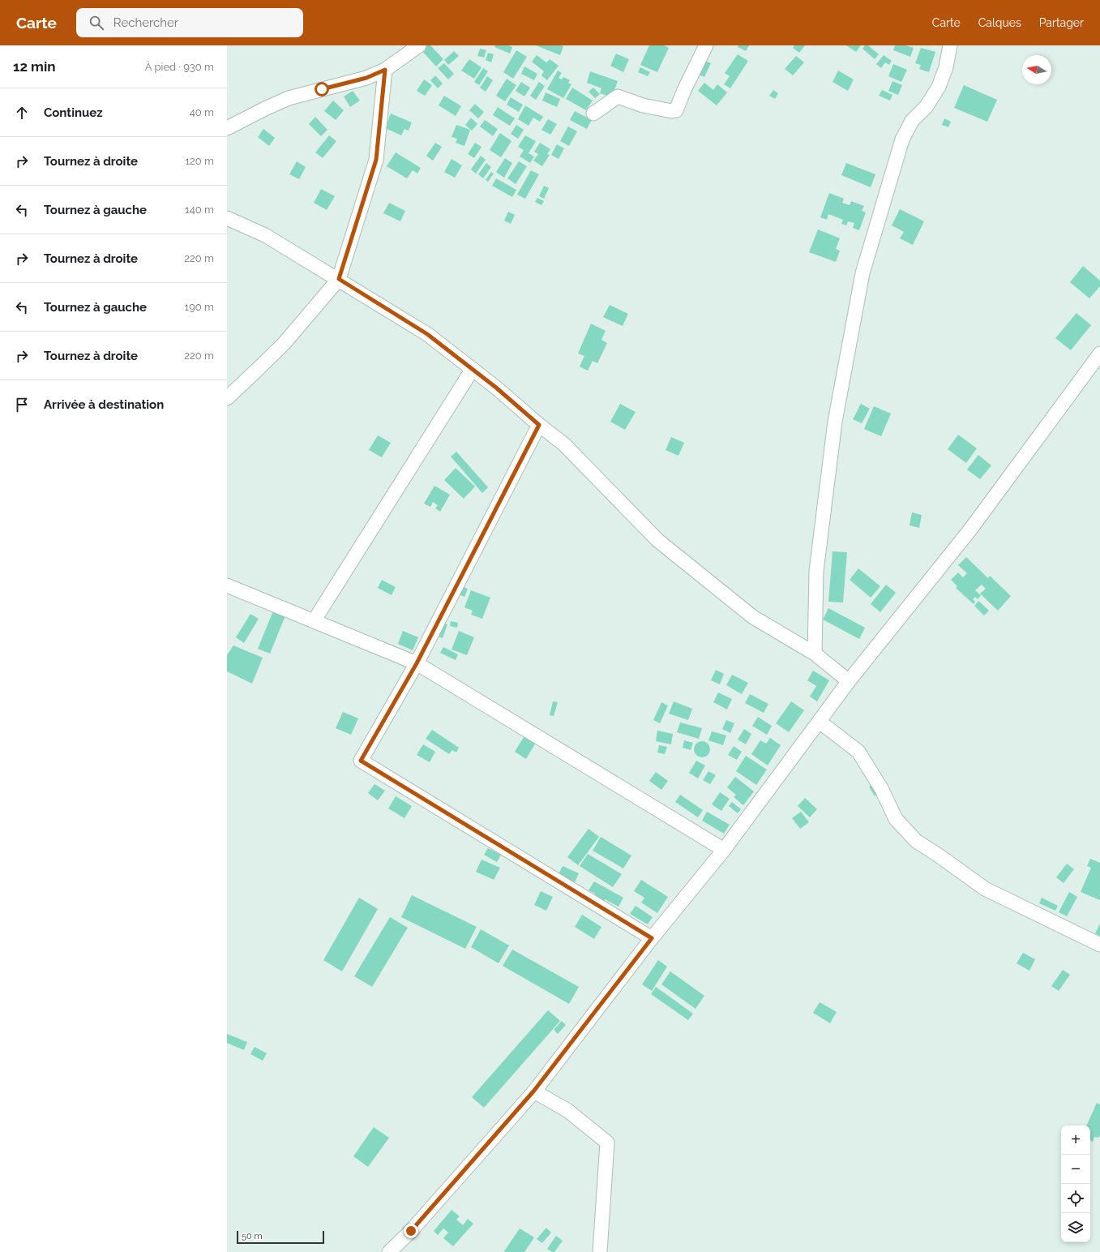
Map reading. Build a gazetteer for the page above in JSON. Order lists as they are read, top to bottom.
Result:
{
  "scale_bar": "50 m",
  "north": "left",
  "page": {
    "header": "Carte",
    "search": "Rechercher",
    "nav": ["Carte", "Calques", "Partager"],
    "heading": ["12 min", "À pied · 930 m"],
    "list": [
      ["Continuez", "40 m"],
      ["Tournez à droite", "120 m"],
      ["Tournez à gauche", "140 m"],
      ["Tournez à droite", "220 m"],
      ["Tournez à gauche", "190 m"],
      ["Tournez à droite", "220 m"],
      "Arrivée à destination"
    ],
    "map_buttons": ["+", "−"],
    "scale": "50 m"
  }
}
